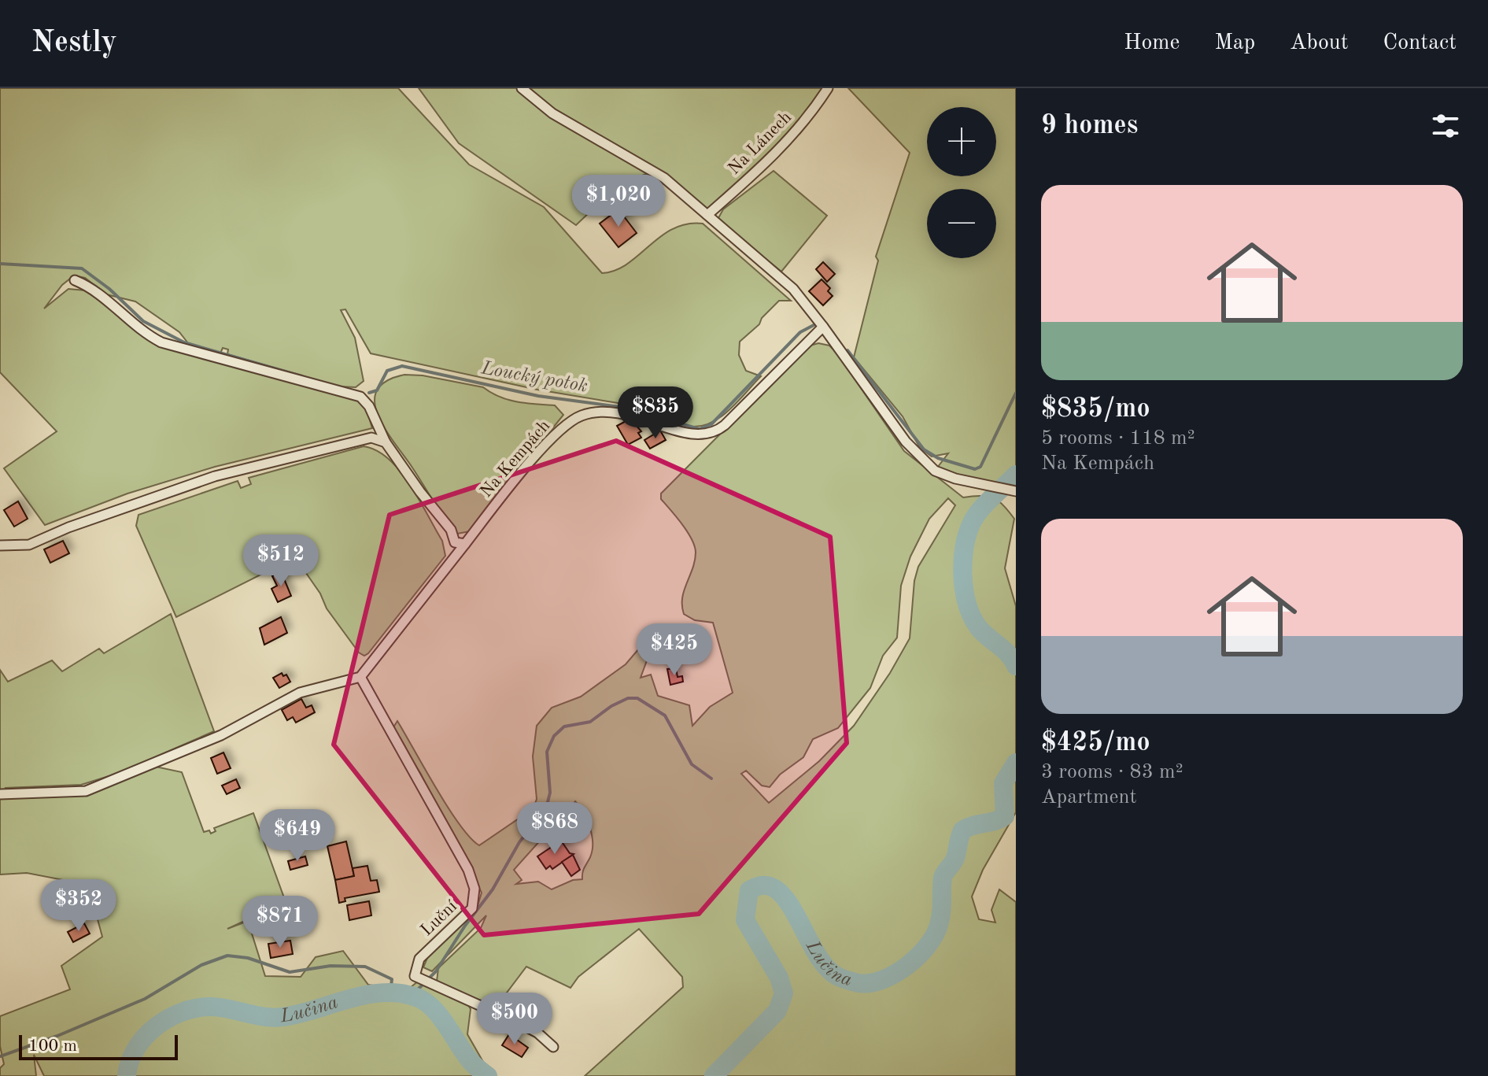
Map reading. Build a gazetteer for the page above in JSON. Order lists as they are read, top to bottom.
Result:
{
  "streets": {
    "street": ["Na Lánech", "Na Kempách", "Luční"]
  },
  "water": ["Loucký potok", "Lučina"],
  "scale_bar": "100 m",
  "page": {
    "header": "Nestly",
    "nav": [
      "Home",
      "Map",
      "About",
      "Contact"
    ],
    "heading": "9 homes",
    "map_buttons": ["+", "−"],
    "list": [
      {
        "name": "$835/mo",
        "note": "5 rooms · 118 m² · Na Kempách"
      },
      {
        "name": "$425/mo",
        "note": "3 rooms · 83 m² · Apartment"
      }
    ],
    "price": [
      "$1,020",
      "$835",
      "$512",
      "$425",
      "$868",
      "$649",
      "$352",
      "$871",
      "$500"
    ],
    "scale": "100 m"
  }
}
